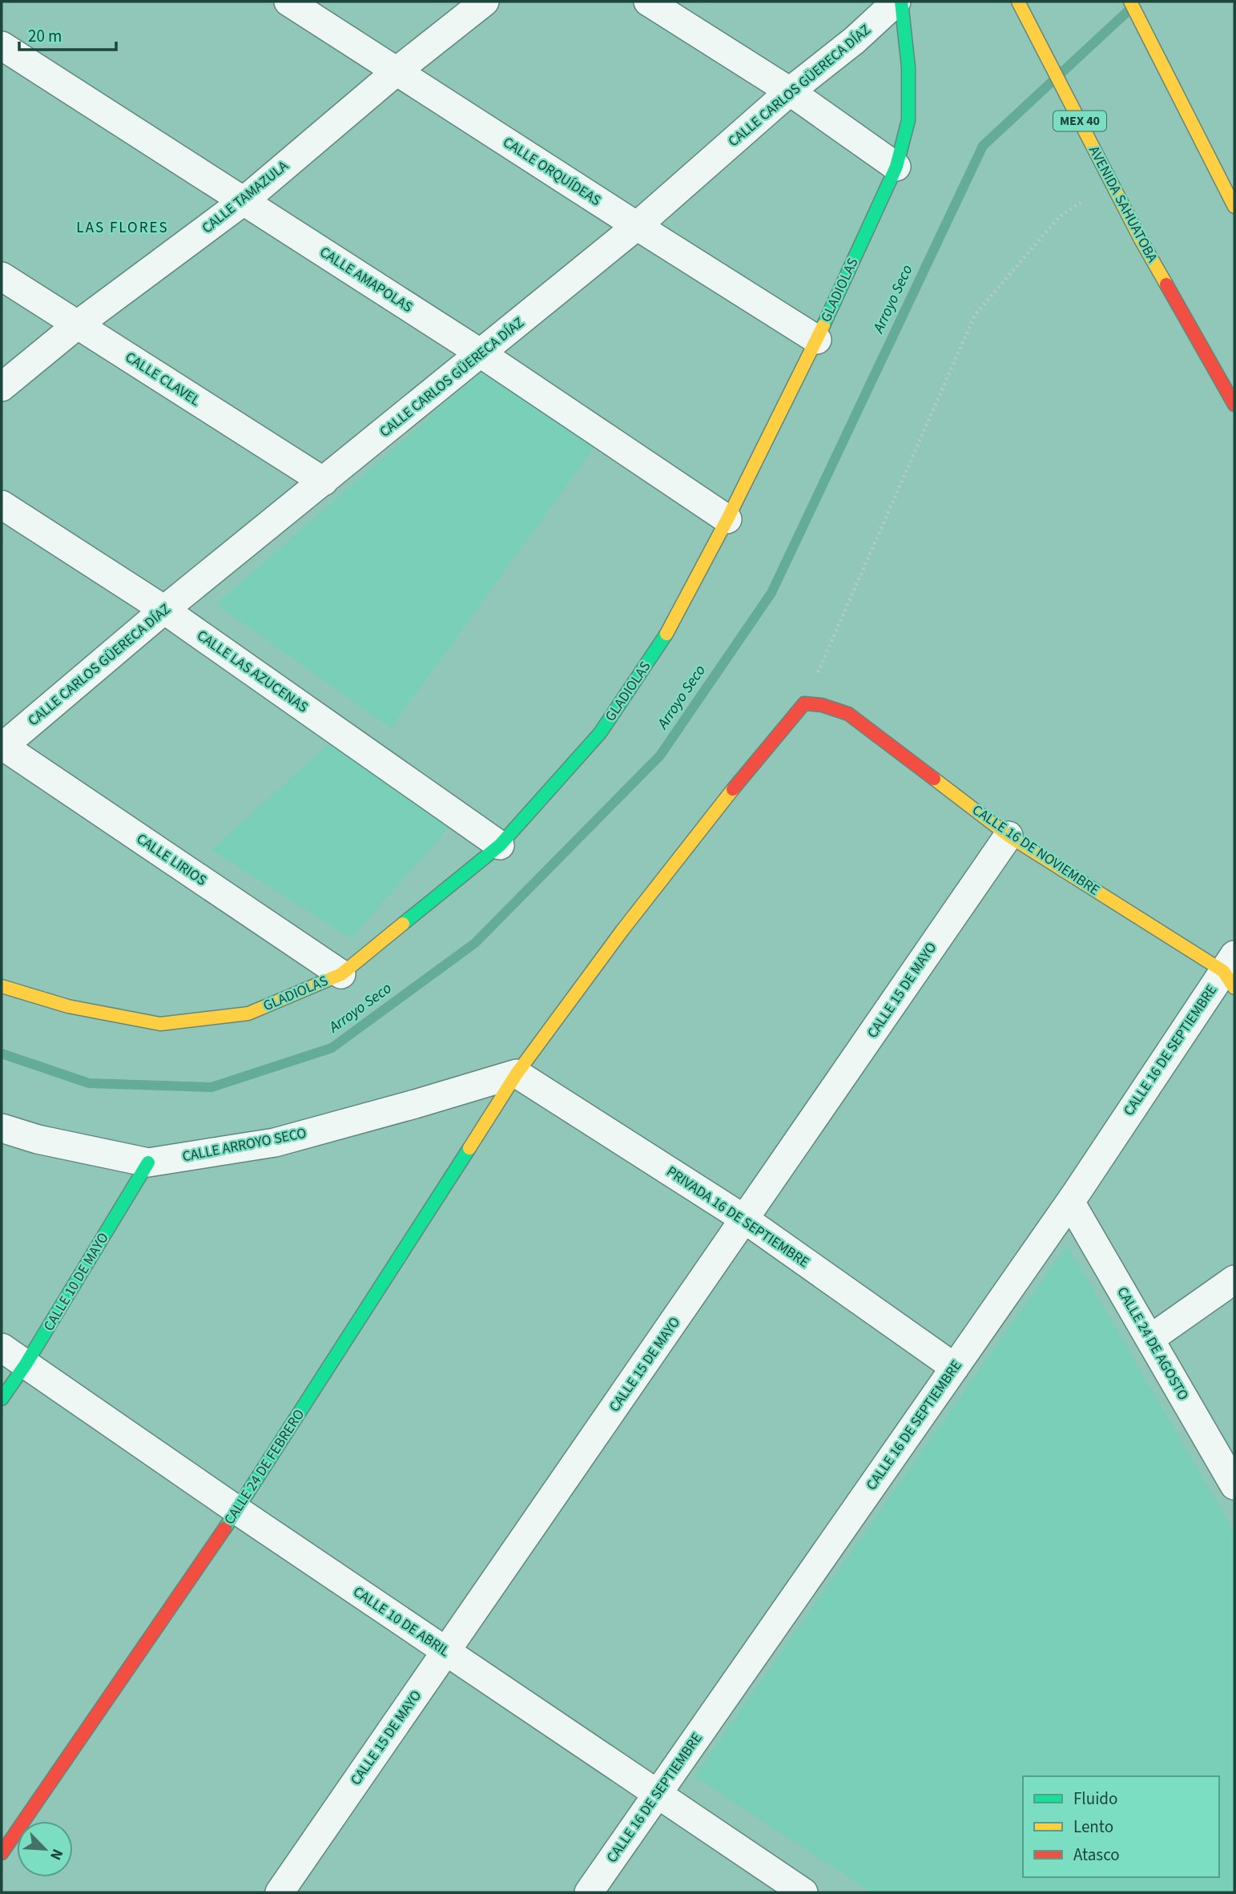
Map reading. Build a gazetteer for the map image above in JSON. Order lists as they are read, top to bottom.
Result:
{
  "streets": {
    "street": [
      "CALLE CARLOS GÜERECA DÍAZ",
      "MEX 40",
      "CALLE ORQUÍDEAS",
      "CALLE TAMAZULA",
      "AVENIDA SAHUATOBA",
      "CALLE AMAPOLAS",
      "GLADIOLAS",
      "CALLE CLAVEL",
      "CALLE LAS AZUCENAS",
      "CALLE 16 DE NOVIEMBRE",
      "CALLE LIRIOS",
      "CALLE 15 DE MAYO",
      "CALLE 16 DE SEPTIEMBRE",
      "CALLE ARROYO SECO",
      "PRIVADA 16 DE SEPTIEMBRE",
      "CALLE 10 DE MAYO",
      "CALLE 24 DE AGOSTO",
      "CALLE 24 DE FEBRERO",
      "CALLE 10 DE ABRIL"
    ]
  },
  "crossings": [
    ["CALLE CARLOS GÜERECA DÍAZ", "CALLE ORQUÍDEAS"],
    ["CALLE CARLOS GÜERECA DÍAZ", "CALLE AMAPOLAS"],
    ["CALLE CARLOS GÜERECA DÍAZ", "CALLE CLAVEL"],
    ["CALLE CARLOS GÜERECA DÍAZ", "CALLE LAS AZUCENAS"],
    ["CALLE CARLOS GÜERECA DÍAZ", "CALLE LIRIOS"],
    ["CALLE ORQUÍDEAS", "CALLE TAMAZULA"],
    ["CALLE ORQUÍDEAS", "GLADIOLAS"],
    ["CALLE TAMAZULA", "CALLE AMAPOLAS"],
    ["CALLE TAMAZULA", "CALLE CLAVEL"],
    ["CALLE AMAPOLAS", "GLADIOLAS"],
    ["GLADIOLAS", "CALLE LAS AZUCENAS"],
    ["GLADIOLAS", "CALLE LIRIOS"],
    ["CALLE 16 DE NOVIEMBRE", "CALLE 15 DE MAYO"],
    ["CALLE 16 DE NOVIEMBRE", "CALLE 16 DE SEPTIEMBRE"],
    ["CALLE 15 DE MAYO", "PRIVADA 16 DE SEPTIEMBRE"],
    ["CALLE 15 DE MAYO", "CALLE 10 DE ABRIL"],
    ["CALLE 16 DE SEPTIEMBRE", "PRIVADA 16 DE SEPTIEMBRE"],
    ["CALLE 16 DE SEPTIEMBRE", "CALLE 24 DE AGOSTO"],
    ["CALLE 16 DE SEPTIEMBRE", "CALLE 10 DE ABRIL"],
    ["CALLE ARROYO SECO", "PRIVADA 16 DE SEPTIEMBRE"],
    ["CALLE ARROYO SECO", "CALLE 10 DE MAYO"],
    ["CALLE ARROYO SECO", "CALLE 24 DE FEBRERO"],
    ["PRIVADA 16 DE SEPTIEMBRE", "CALLE 24 DE FEBRERO"],
    ["CALLE 10 DE MAYO", "CALLE 10 DE ABRIL"],
    ["CALLE 24 DE FEBRERO", "CALLE 10 DE ABRIL"]
  ],
  "districts": ["LAS FLORES"],
  "water": ["Arroyo Seco"],
  "legend": ["Fluido", "Lento", "Atasco"],
  "scale_bar": "20 m",
  "north": "bottom right"
}
